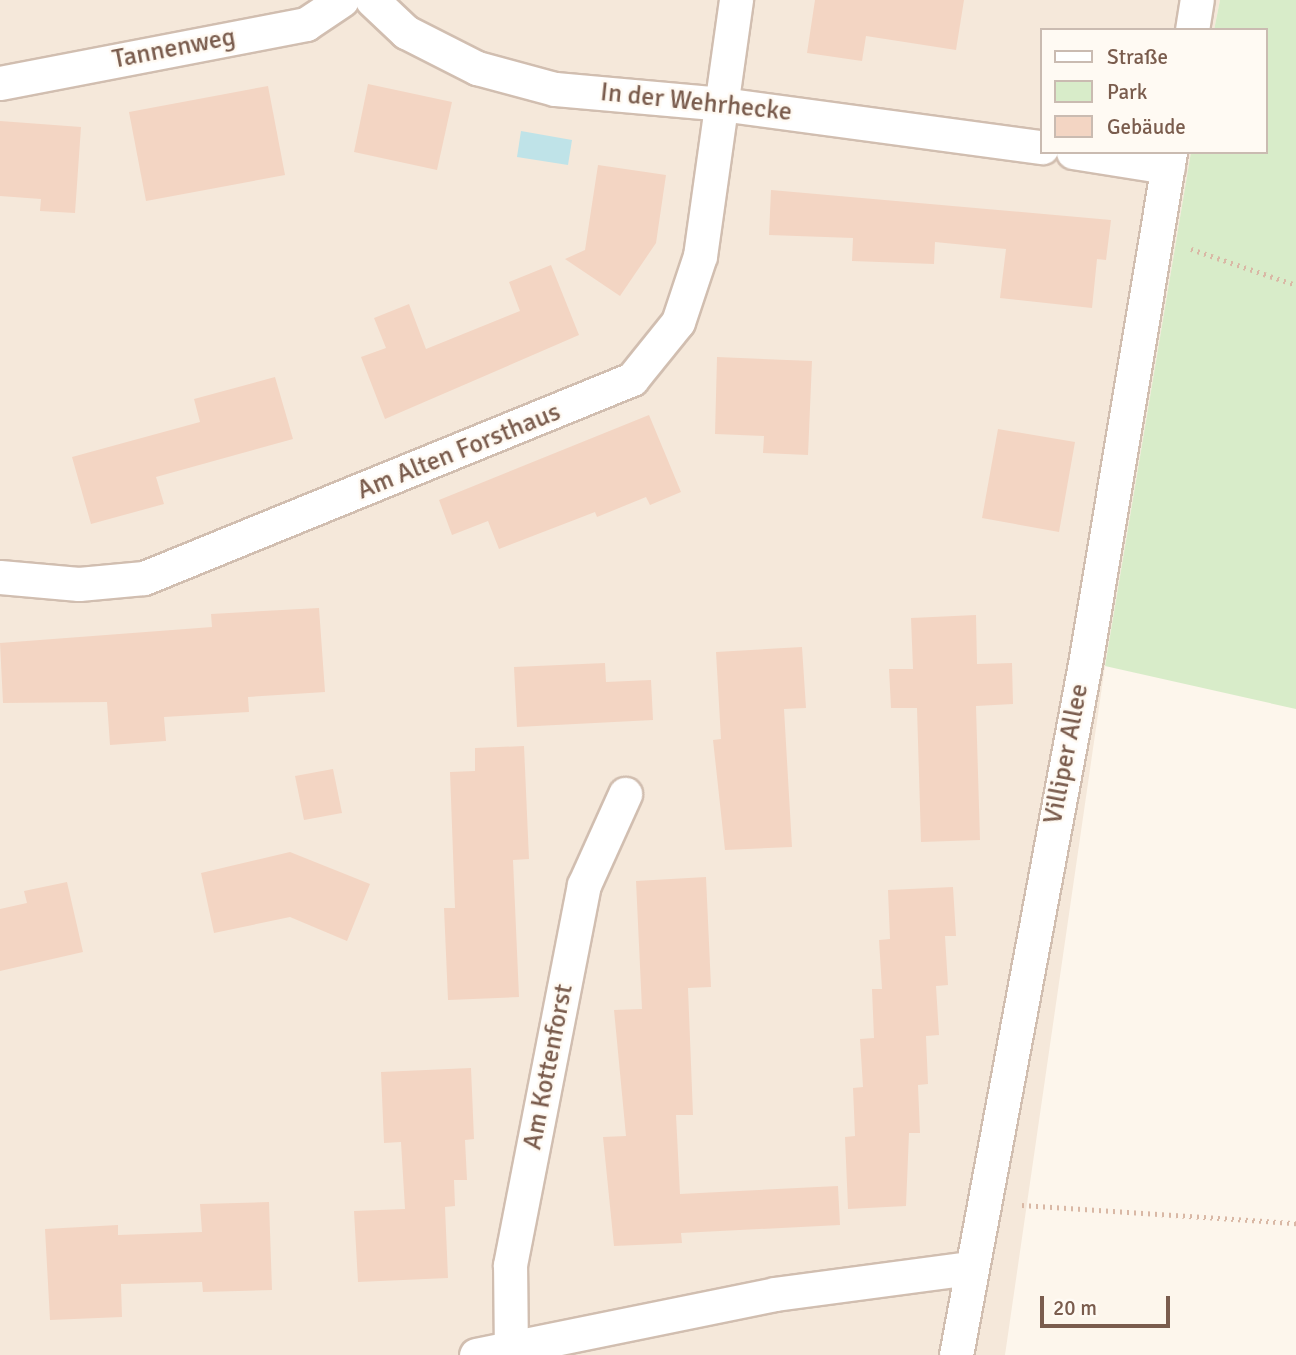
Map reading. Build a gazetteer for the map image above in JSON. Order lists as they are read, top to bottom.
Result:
{
  "streets": {
    "street": [
      "Tannenweg",
      "In der Wehrhecke",
      "Am Alten Forsthaus",
      "Villiper Allee",
      "Am Kottenforst"
    ]
  },
  "crossings": [
    ["In der Wehrhecke", "Am Alten Forsthaus"]
  ],
  "legend": ["Straße", "Park", "Gebäude"],
  "scale_bar": "20 m"
}
